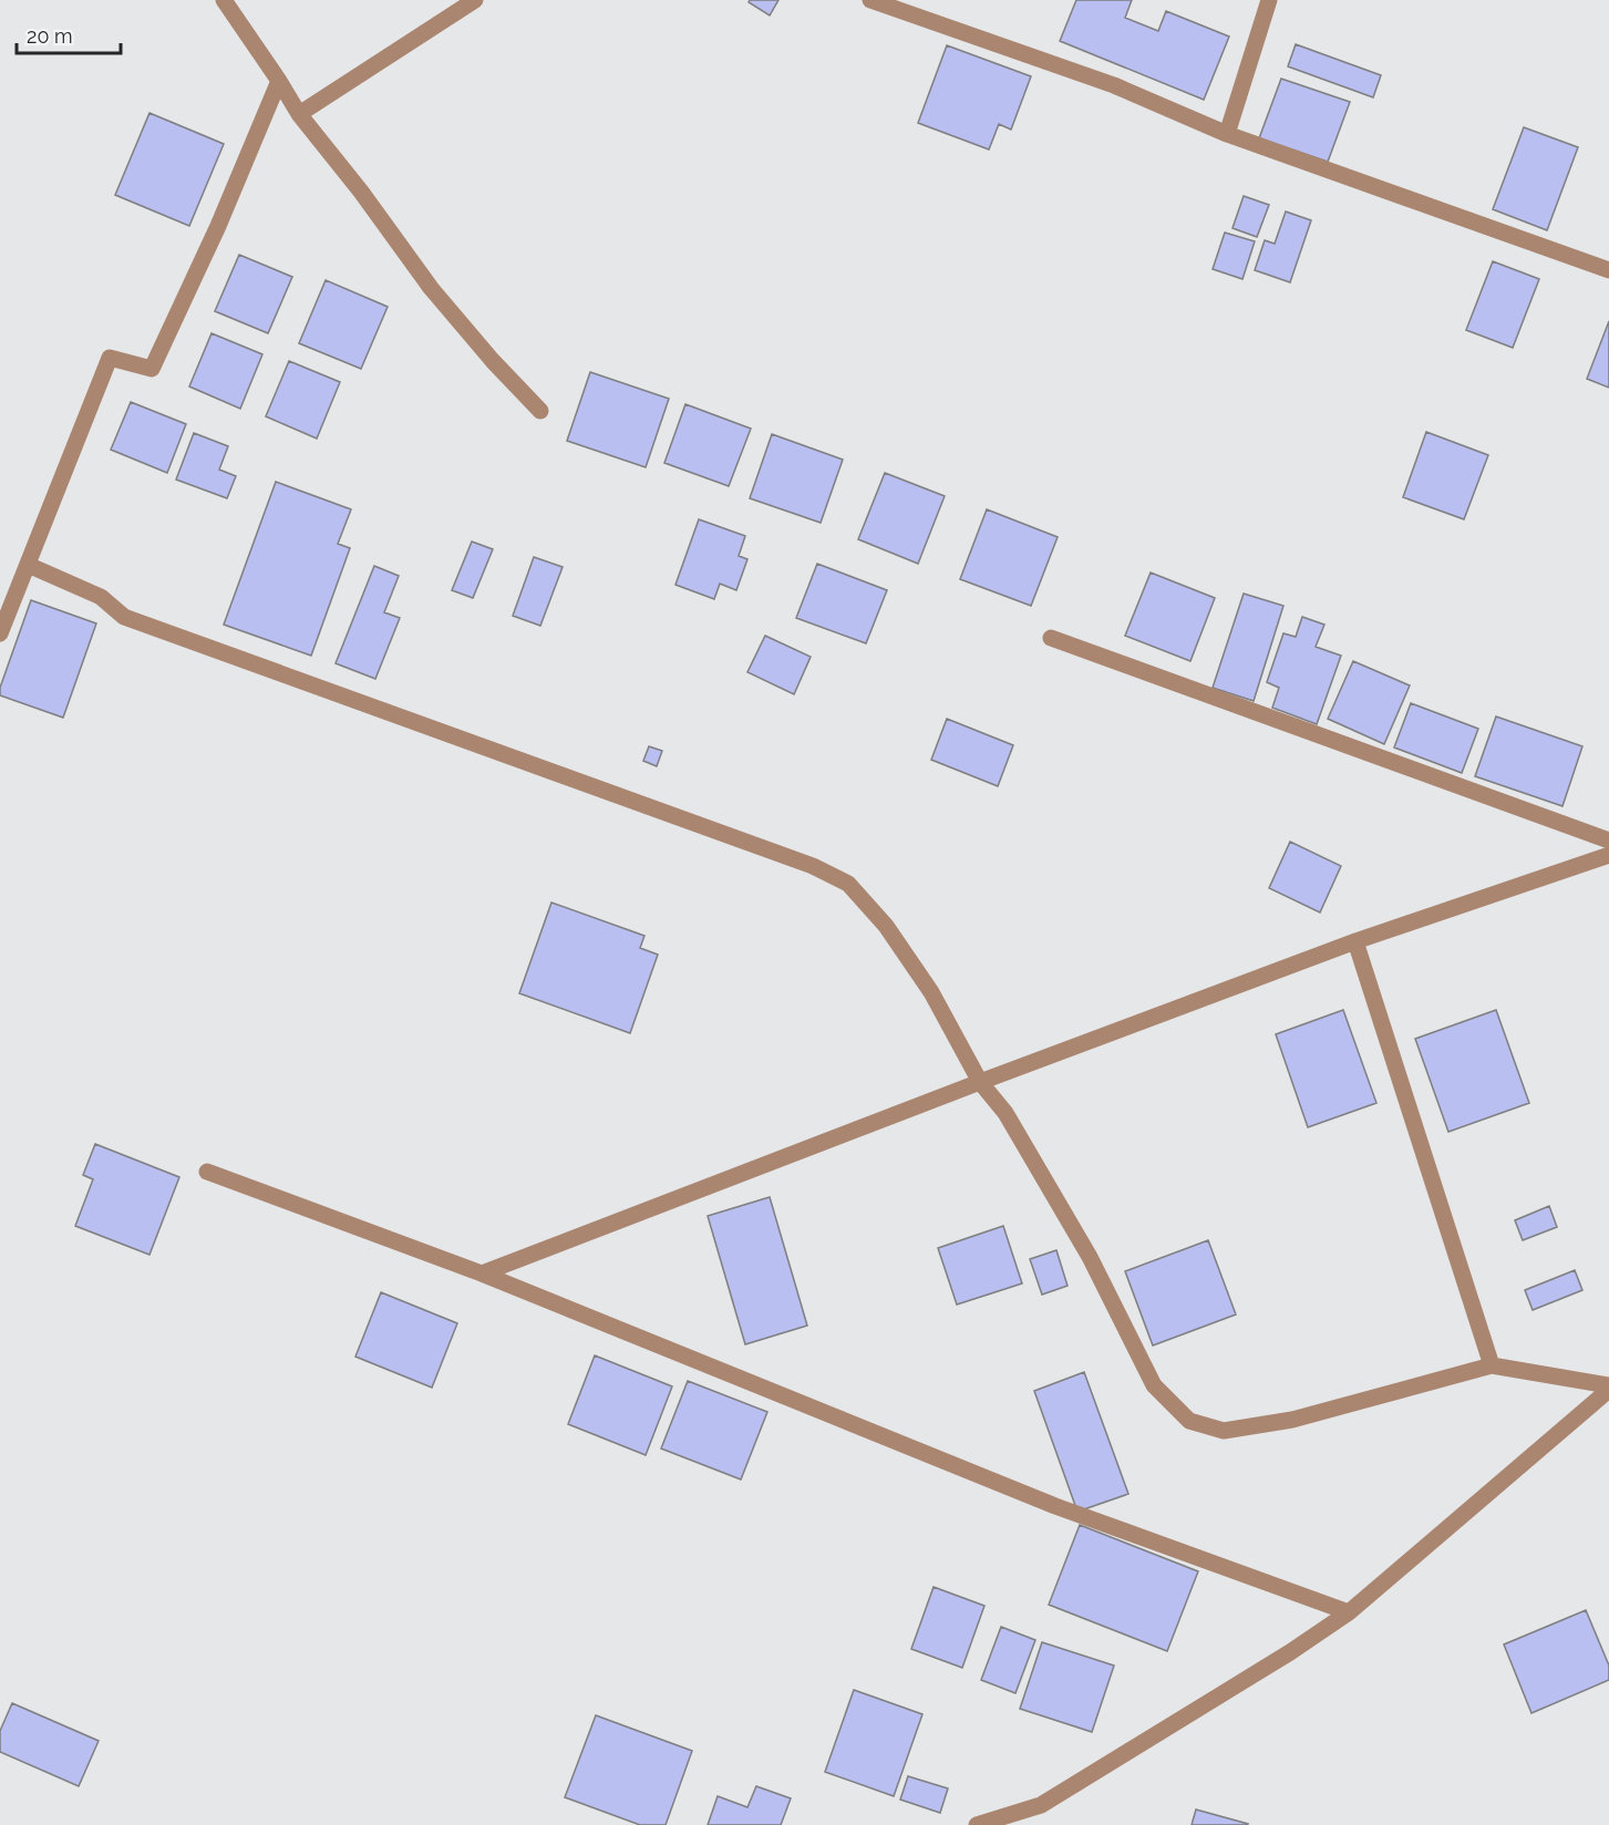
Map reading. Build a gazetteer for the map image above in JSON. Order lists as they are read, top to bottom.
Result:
{
  "scale_bar": "20 m"
}
